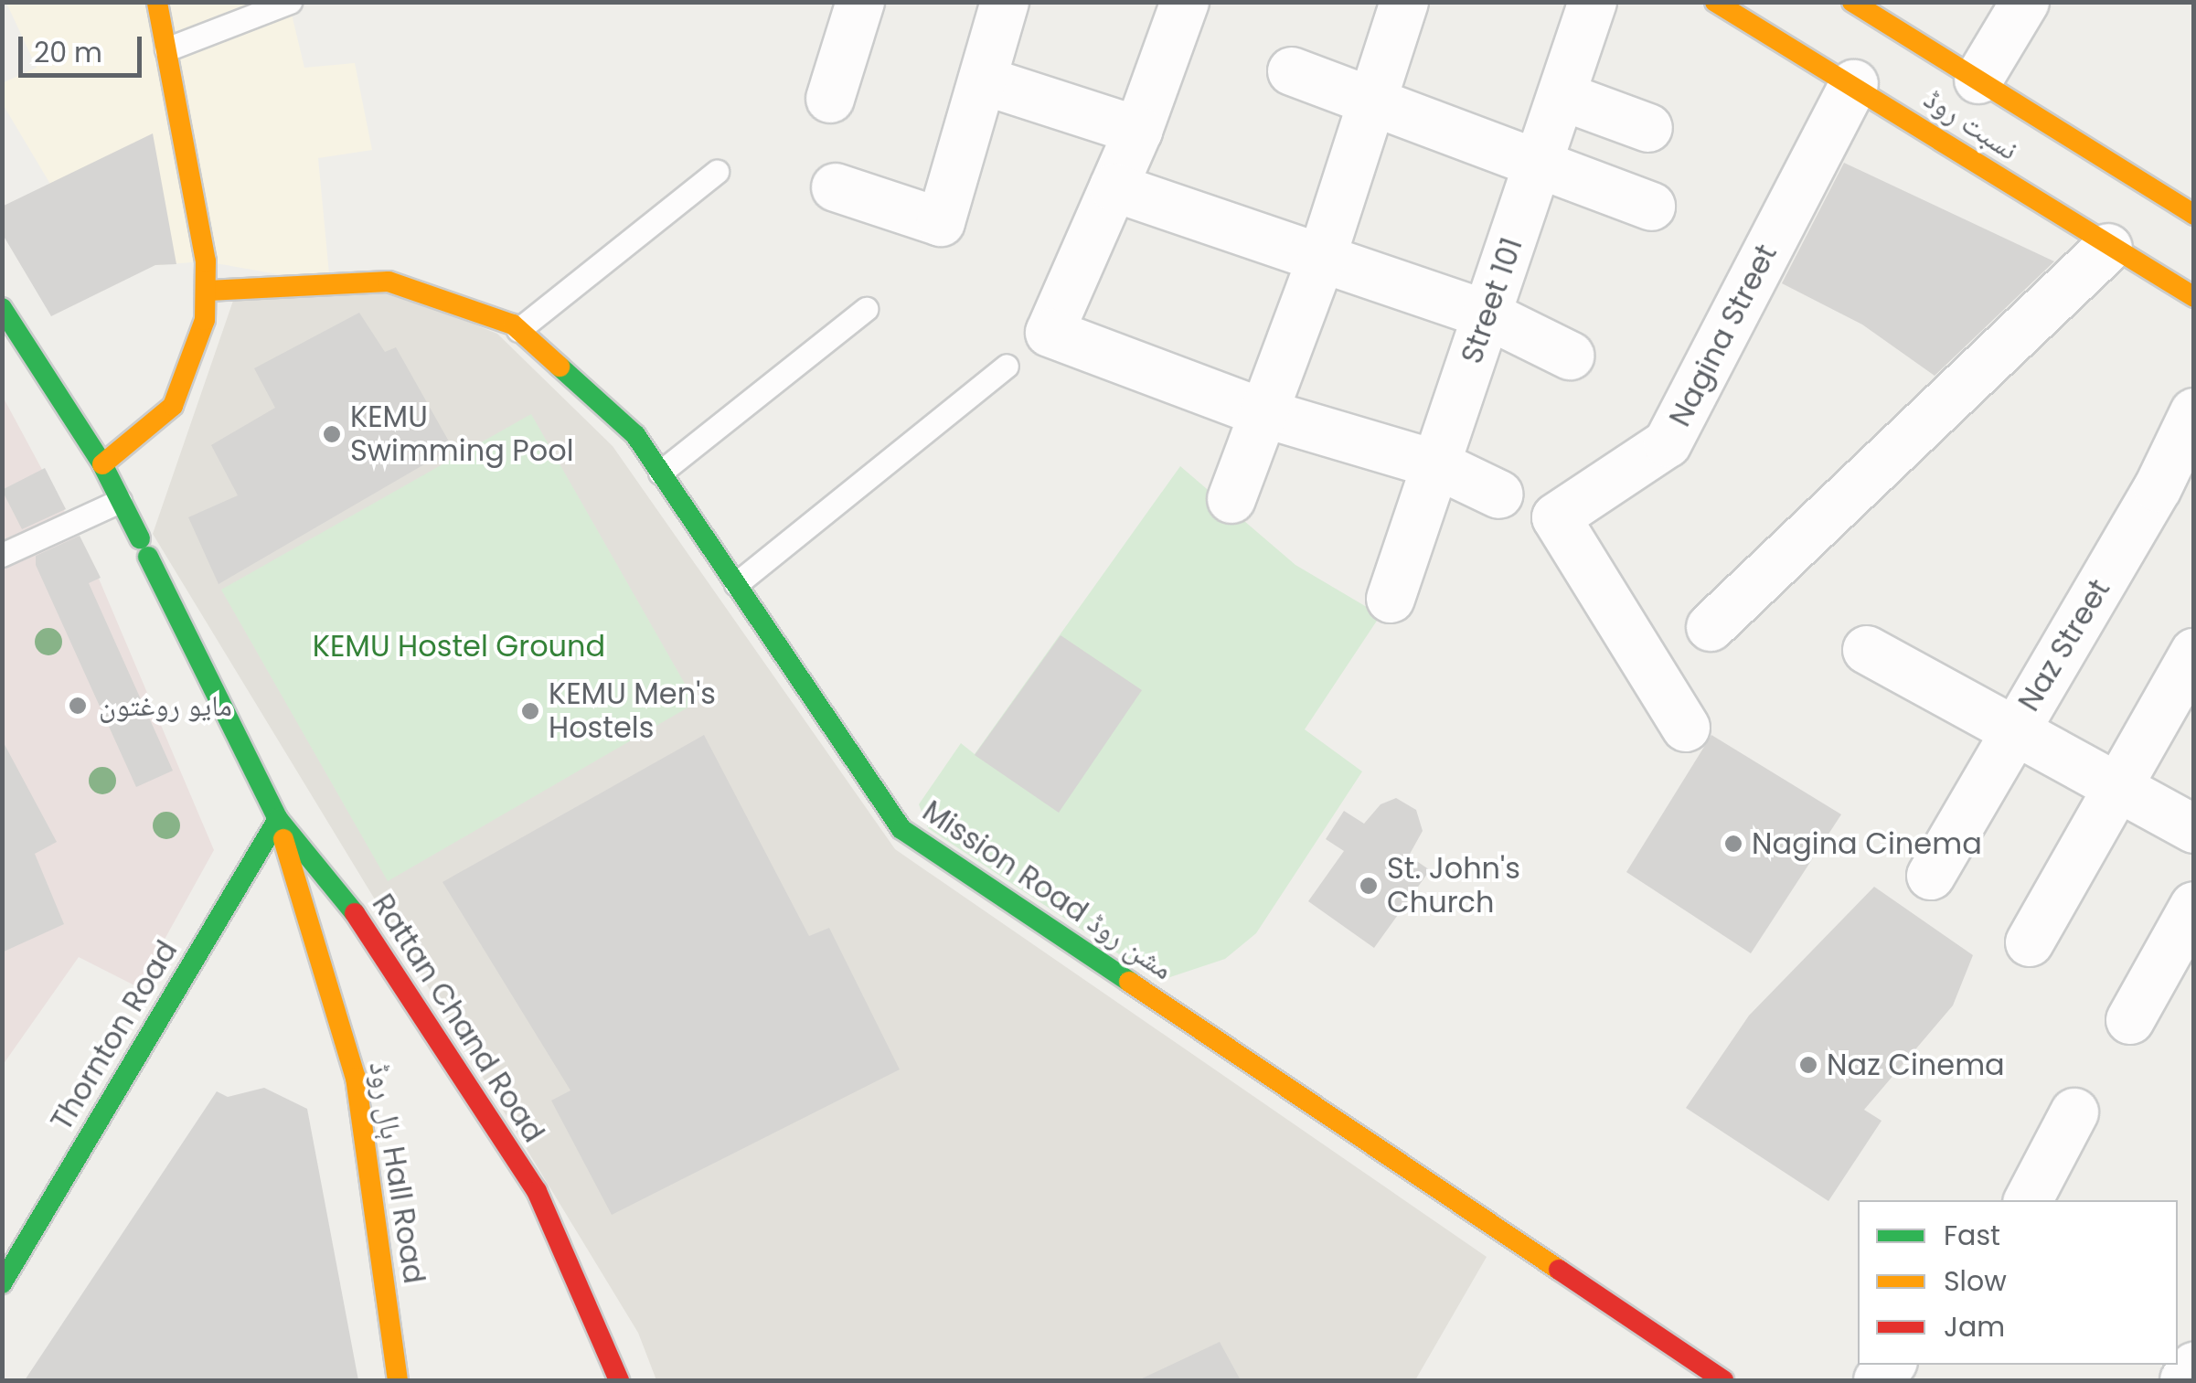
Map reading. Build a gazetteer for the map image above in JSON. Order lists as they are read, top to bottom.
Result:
{
  "streets": {
    "street": [
      "نسبت روڈ",
      "Street 101",
      "Nagina Street",
      "Naz Street",
      "Mission Road مشن روڈ",
      "Rattan Chand Road",
      "Thornton Road",
      "ہال روڈ Hall Road"
    ]
  },
  "crossings": [
    ["نسبت روڈ", "Nagina Street"],
    ["Rattan Chand Road", "Thornton Road"],
    ["Rattan Chand Road", "ہال روڈ Hall Road"],
    ["Thornton Road", "ہال روڈ Hall Road"]
  ],
  "parks": ["KEMU Hostel Ground"],
  "places": [
    "KEMU Swimming Pool",
    "مایو روغتون",
    "KEMU Men's Hostels",
    "Nagina Cinema",
    "St. John's Church",
    "Naz Cinema"
  ],
  "legend": ["Fast", "Slow", "Jam"],
  "scale_bar": "20 m"
}
